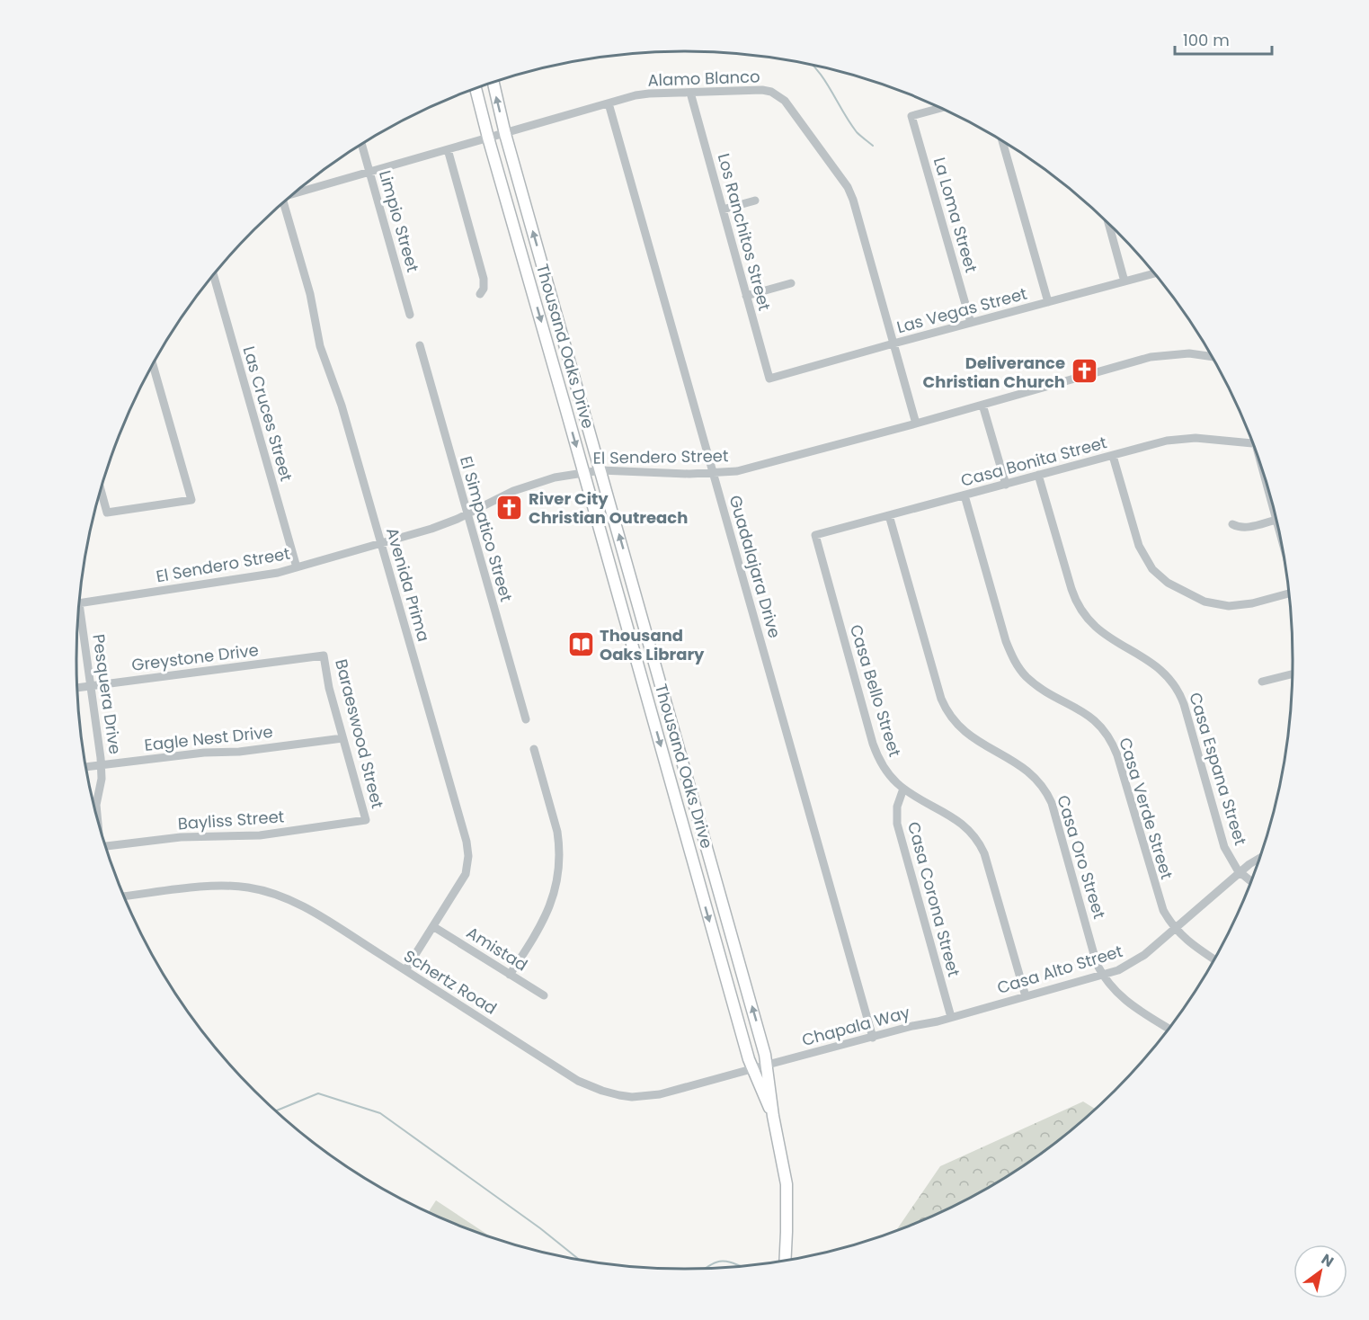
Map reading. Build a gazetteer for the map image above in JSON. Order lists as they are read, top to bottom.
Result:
{
  "streets": {
    "main road": ["Thousand Oaks Drive"],
    "street": [
      "Alamo Blanco",
      "La Loma Street",
      "Limpio Street",
      "Los Ranchitos Street",
      "Las Vegas Street",
      "Las Cruces Street",
      "El Sendero Street",
      "Casa Bonita Street",
      "El Simpatico Street",
      "Guadalajara Drive",
      "Avenida Prima",
      "Greystone Drive",
      "Casa Bello Street",
      "Pesquera Drive",
      "Baraeswood Street",
      "Eagle Nest Drive",
      "Casa Espana Street",
      "Casa Verde Street",
      "Bayliss Street",
      "Casa Oro Street",
      "Casa Corona Street",
      "Amistad",
      "Casa Alto Street",
      "Schertz Road",
      "Chapala Way"
    ]
  },
  "crossings": [
    ["Alamo Blanco", "Limpio Street"],
    ["Alamo Blanco", "Los Ranchitos Street"],
    ["Alamo Blanco", "Las Vegas Street"],
    ["Alamo Blanco", "Thousand Oaks Drive"],
    ["Alamo Blanco", "El Sendero Street"],
    ["Alamo Blanco", "Guadalajara Drive"],
    ["La Loma Street", "Las Vegas Street"],
    ["Los Ranchitos Street", "Las Vegas Street"],
    ["Thousand Oaks Drive", "El Sendero Street"],
    ["Thousand Oaks Drive", "Schertz Road"],
    ["Thousand Oaks Drive", "Chapala Way"],
    ["Las Cruces Street", "El Sendero Street"],
    ["El Sendero Street", "El Simpatico Street"],
    ["El Sendero Street", "Guadalajara Drive"],
    ["El Sendero Street", "Avenida Prima"],
    ["Casa Bonita Street", "Casa Bello Street"],
    ["Casa Bonita Street", "Casa Espana Street"],
    ["Casa Bonita Street", "Casa Verde Street"],
    ["Casa Bonita Street", "Casa Oro Street"],
    ["Guadalajara Drive", "Chapala Way"],
    ["Avenida Prima", "Amistad"],
    ["Avenida Prima", "Schertz Road"],
    ["Greystone Drive", "Pesquera Drive"],
    ["Greystone Drive", "Baraeswood Street"],
    ["Casa Bello Street", "Casa Corona Street"],
    ["Casa Bello Street", "Casa Alto Street"],
    ["Pesquera Drive", "Eagle Nest Drive"],
    ["Baraeswood Street", "Eagle Nest Drive"],
    ["Baraeswood Street", "Bayliss Street"],
    ["Casa Espana Street", "Casa Alto Street"],
    ["Casa Verde Street", "Casa Alto Street"],
    ["Casa Oro Street", "Casa Alto Street"],
    ["Casa Corona Street", "Casa Alto Street"],
    ["Casa Corona Street", "Chapala Way"],
    ["Casa Alto Street", "Chapala Way"],
    ["Schertz Road", "Chapala Way"]
  ],
  "places": {
    "church": ["Deliverance Christian Church", "River City Christian Outreach"],
    "library": ["Thousand Oaks Library"]
  },
  "scale_bar": "100 m",
  "north": "top right"
}
